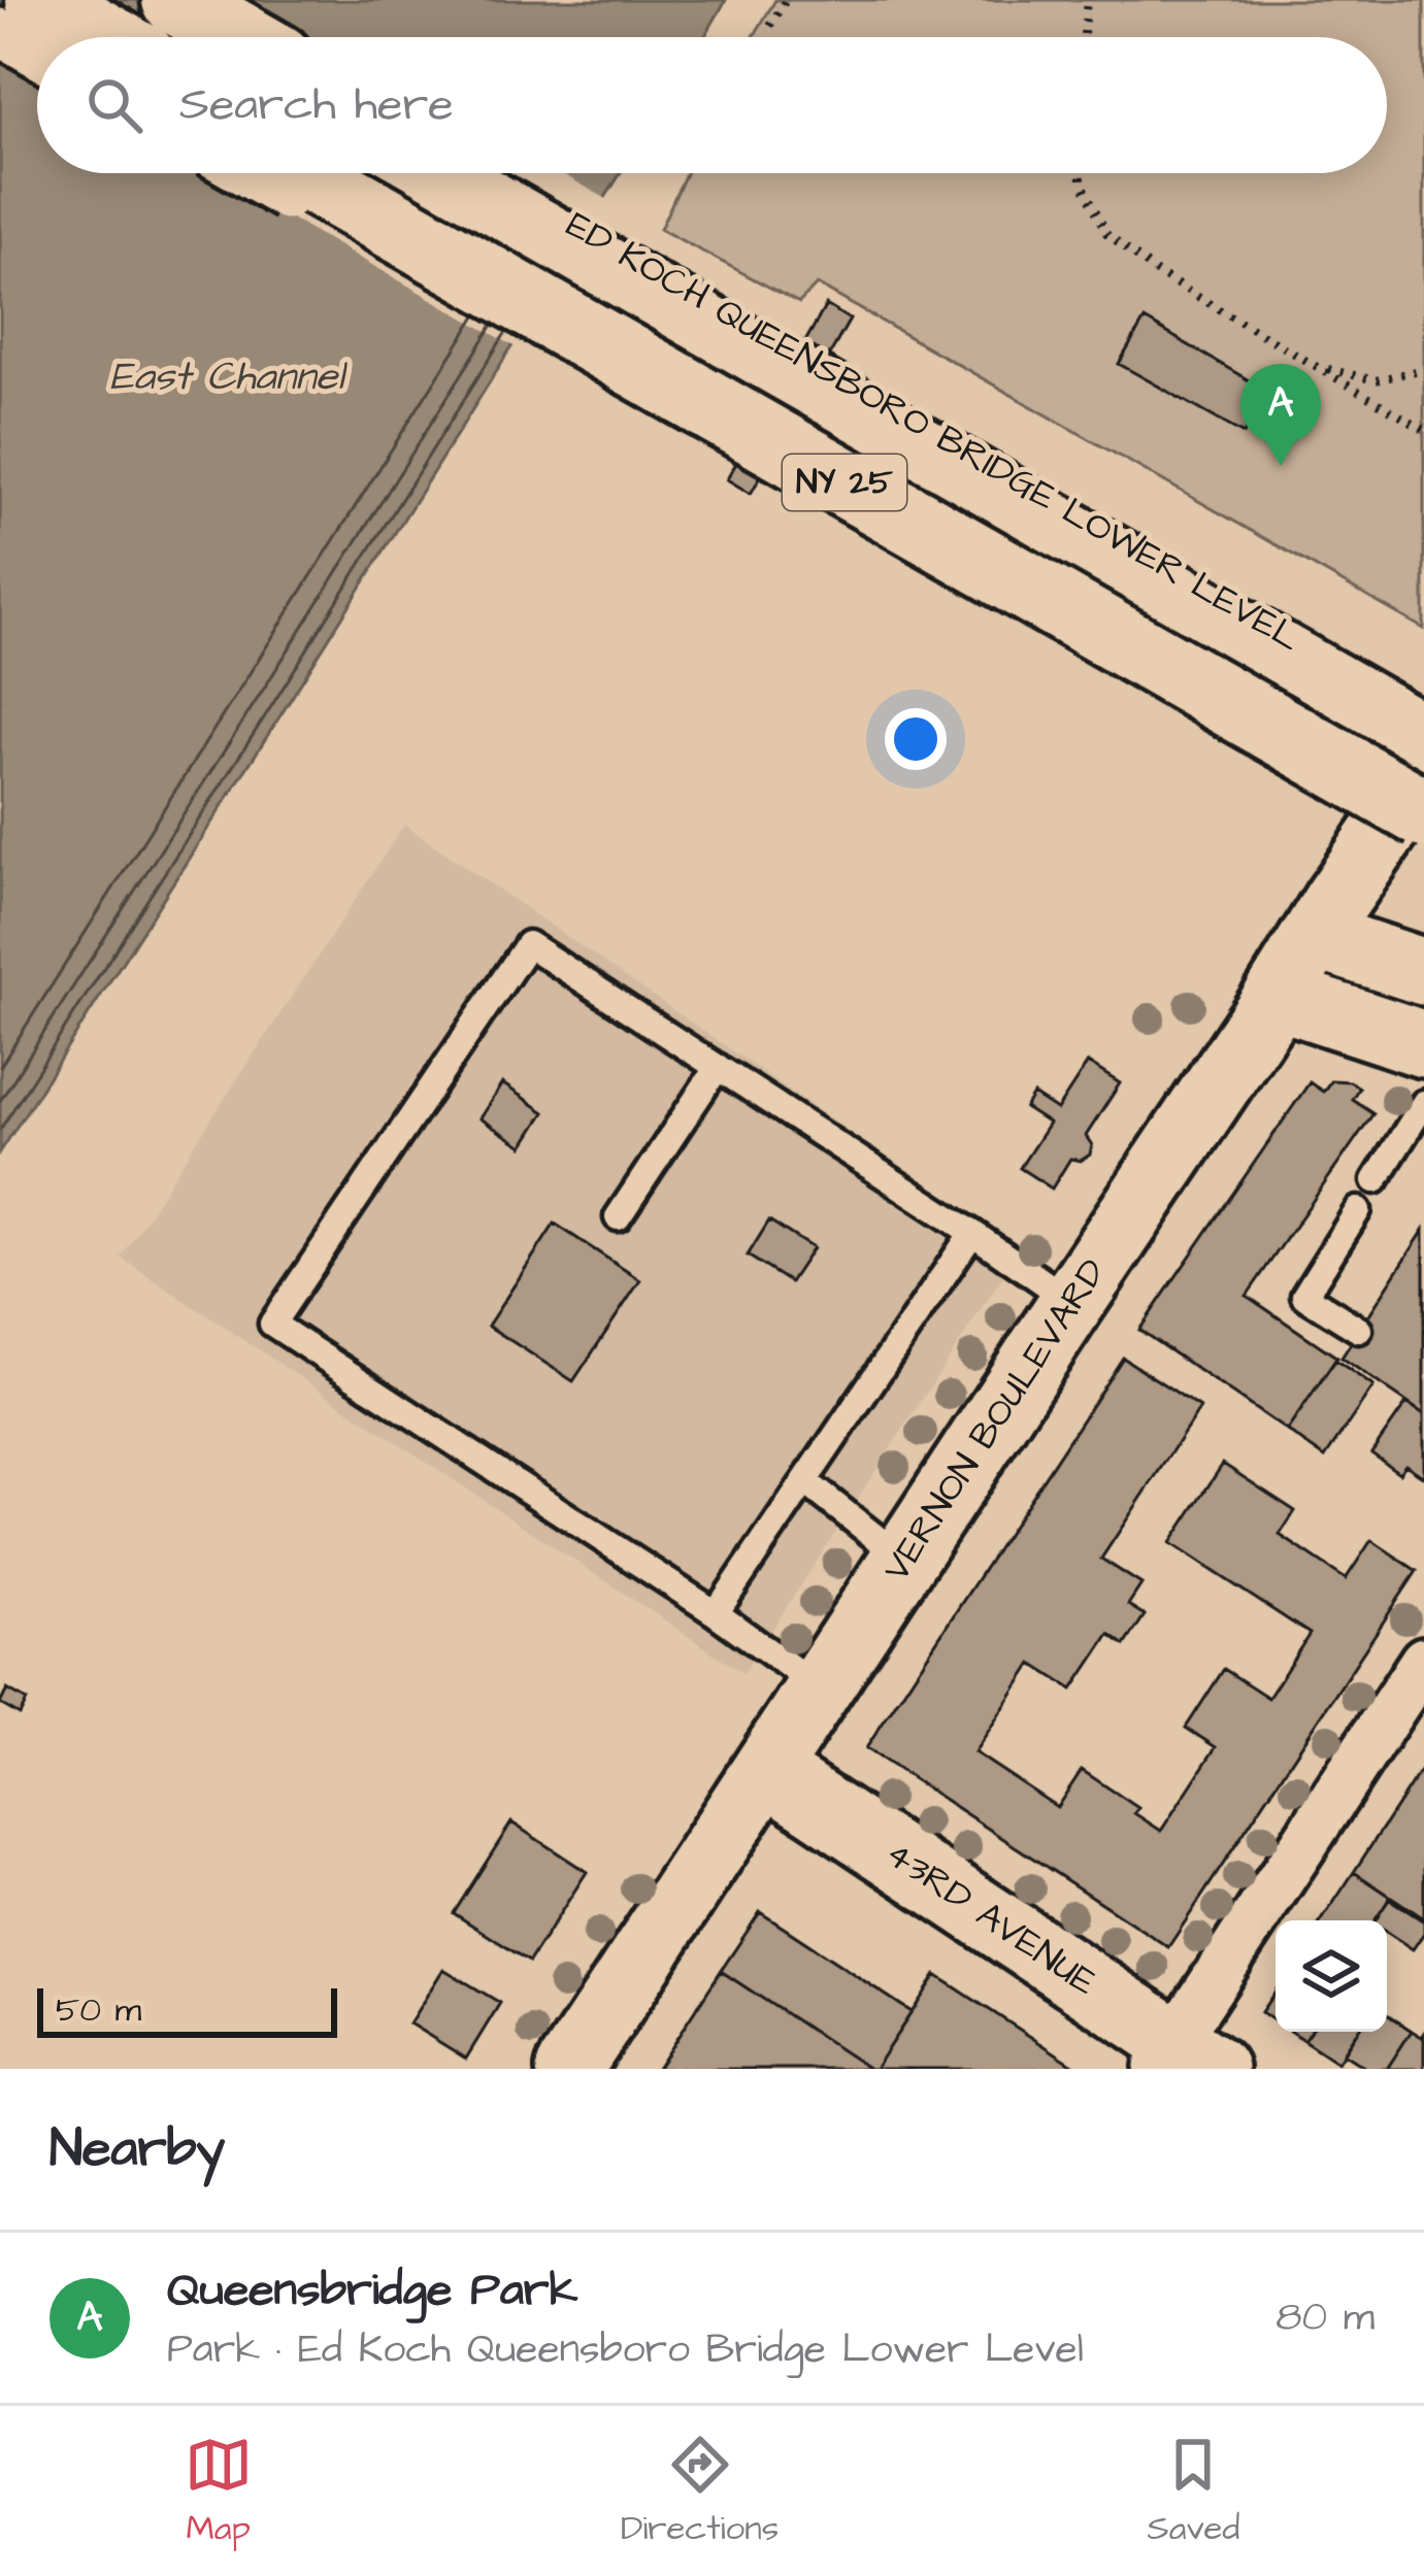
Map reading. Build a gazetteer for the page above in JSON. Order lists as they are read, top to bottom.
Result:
{
  "streets": {
    "highway": ["ED KOCH QUEENSBORO BRIDGE LOWER LEVEL", "NY 25"],
    "main road": ["VERNON BOULEVARD", "43RD AVENUE"]
  },
  "crossings": [
    ["VERNON BOULEVARD", "43RD AVENUE"]
  ],
  "water": ["East Channel"],
  "scale_bar": "50 m",
  "page": {
    "search": "Search here",
    "pins": "A",
    "scale": "50 m",
    "heading": "Nearby",
    "list": [
      {
        "mark": "A",
        "name": "Queensbridge Park",
        "note": "Park · Ed Koch Queensboro Bridge Lower Level",
        "value": "80 m"
      }
    ],
    "nav": ["Map", "Directions", "Saved"]
  }
}
